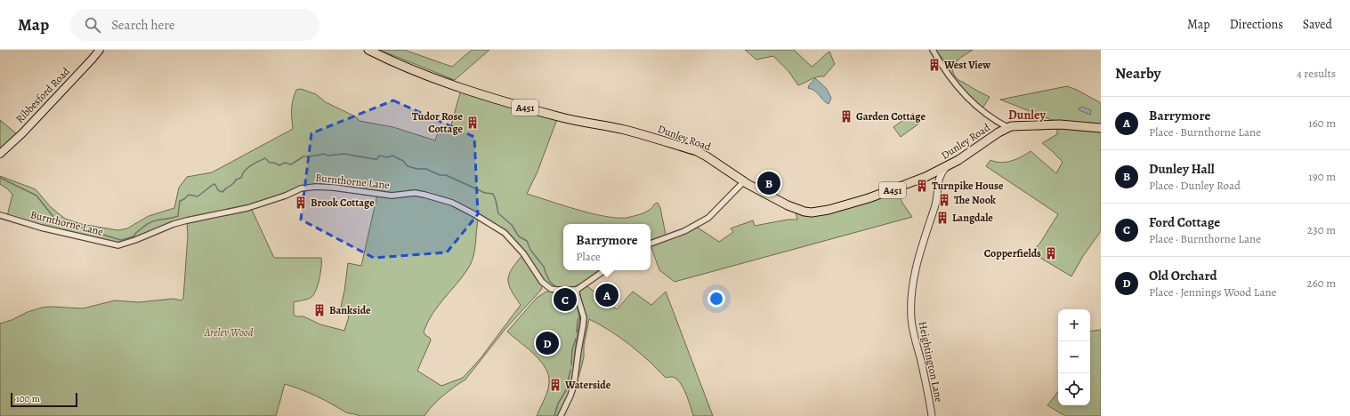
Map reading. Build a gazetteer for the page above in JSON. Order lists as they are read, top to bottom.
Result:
{
  "streets": {
    "main road": ["Ribbesford Road", "A451", "Dunley Road"],
    "street": ["Burnthorne Lane", "Heightington Lane"]
  },
  "crossings": [
    ["Dunley Road", "Heightington Lane"]
  ],
  "districts": ["Dunley"],
  "parks": ["Areley Wood"],
  "places": {
    "building": [
      "West View",
      "Garden Cottage",
      "Tudor Rose Cottage",
      "Turnpike House",
      "The Nook",
      "Brook Cottage",
      "Langdale",
      "Copperfields",
      "Bankside",
      "Waterside"
    ]
  },
  "scale_bar": "100 m",
  "page": {
    "header": "Map",
    "search": "Search here",
    "nav": ["Map", "Directions", "Saved"],
    "heading": ["Nearby", "4 results"],
    "list": [
      {
        "mark": "A",
        "name": "Barrymore",
        "note": "Place · Burnthorne Lane",
        "value": "160 m"
      },
      {
        "mark": "B",
        "name": "Dunley Hall",
        "note": "Place · Dunley Road",
        "value": "190 m"
      },
      {
        "mark": "C",
        "name": "Ford Cottage",
        "note": "Place · Burnthorne Lane",
        "value": "230 m"
      },
      {
        "mark": "D",
        "name": "Old Orchard",
        "note": "Place · Jennings Wood Lane",
        "value": "260 m"
      }
    ],
    "pins": [
      "B",
      "A",
      "C",
      "D"
    ],
    "popup": ["Barrymore", "Place"],
    "map_buttons": ["+", "−"],
    "scale": "100 m"
  }
}
